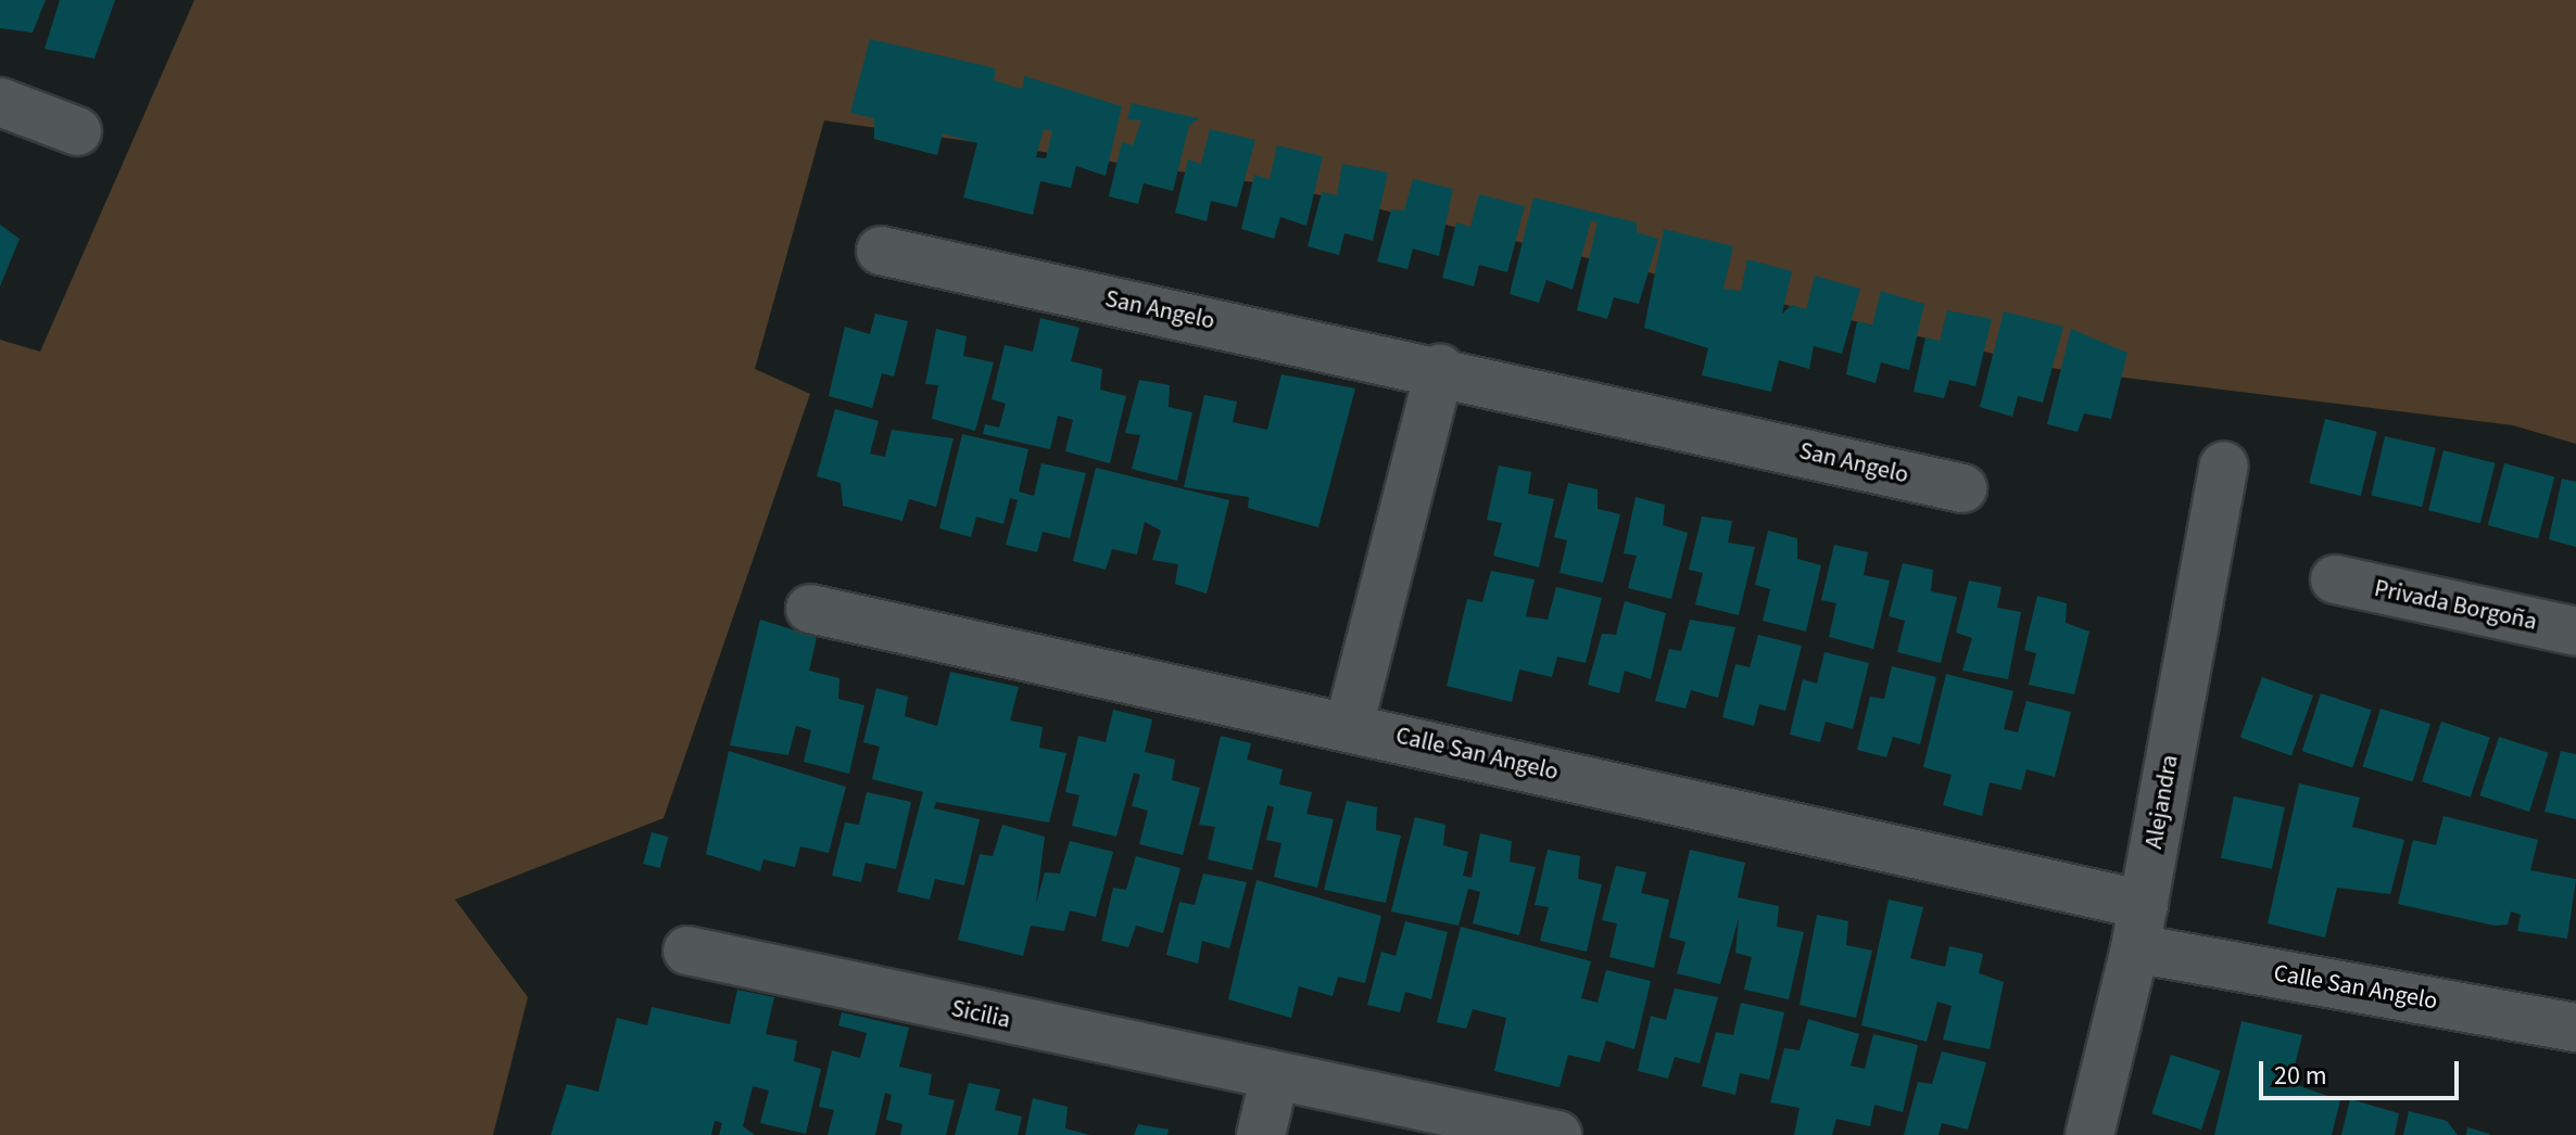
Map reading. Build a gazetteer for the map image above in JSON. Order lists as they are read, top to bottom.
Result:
{
  "streets": {
    "street": [
      "San Angelo",
      "Privada Borgoña",
      "Calle San Angelo",
      "Alejandra",
      "Sicilia"
    ]
  },
  "crossings": [
    ["Calle San Angelo", "Alejandra"]
  ],
  "scale_bar": "20 m"
}
